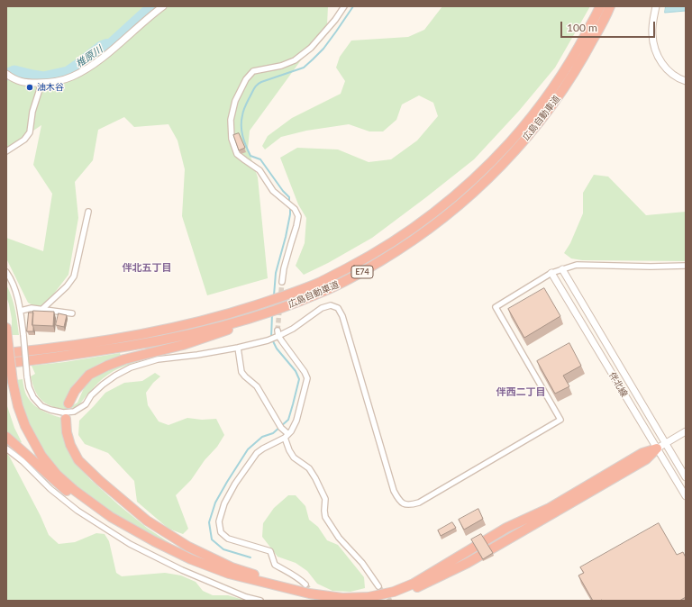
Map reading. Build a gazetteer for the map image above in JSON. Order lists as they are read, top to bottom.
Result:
{
  "streets": {
    "highway": ["広島自動車道", "E74"],
    "street": ["伴北線"]
  },
  "districts": ["伴北五丁目", "伴西二丁目"],
  "water": ["椎原川"],
  "places": ["油木谷"],
  "scale_bar": "100 m"
}
